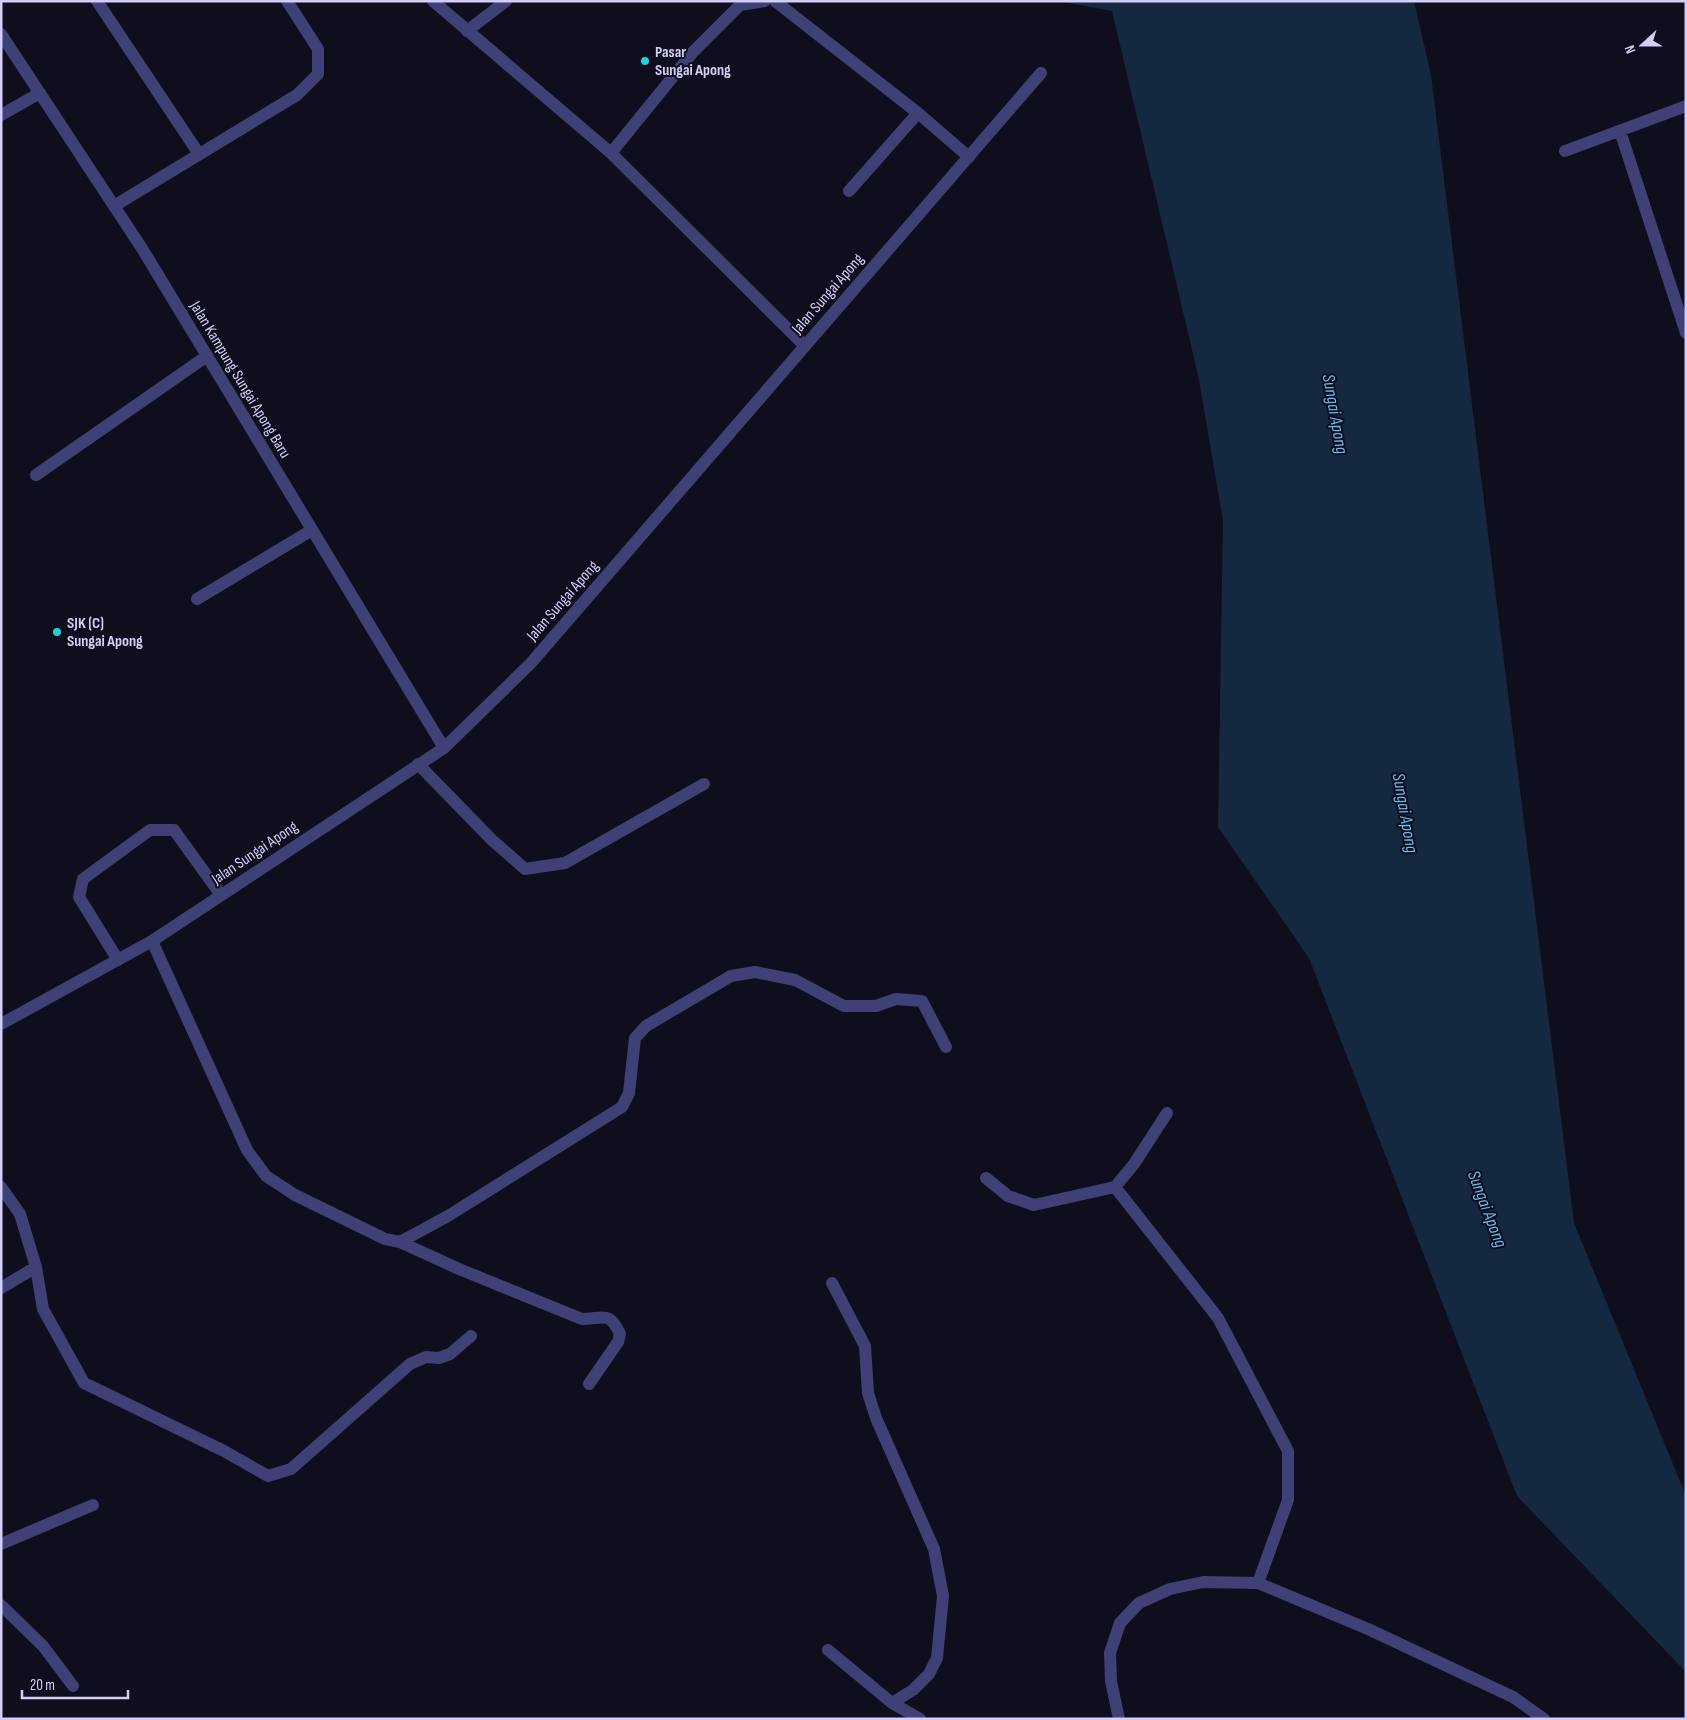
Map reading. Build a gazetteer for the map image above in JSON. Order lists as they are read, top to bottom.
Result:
{
  "streets": {
    "street": ["Jalan Sungai Apong", "Jalan Kampung Sungai Apong Baru"]
  },
  "crossings": [
    ["Jalan Sungai Apong", "Jalan Kampung Sungai Apong Baru"]
  ],
  "water": ["Sungai Apong"],
  "places": ["Pasar Sungai Apong", "SJK (C) Sungai Apong"],
  "scale_bar": "20 m",
  "north": "left"
}
